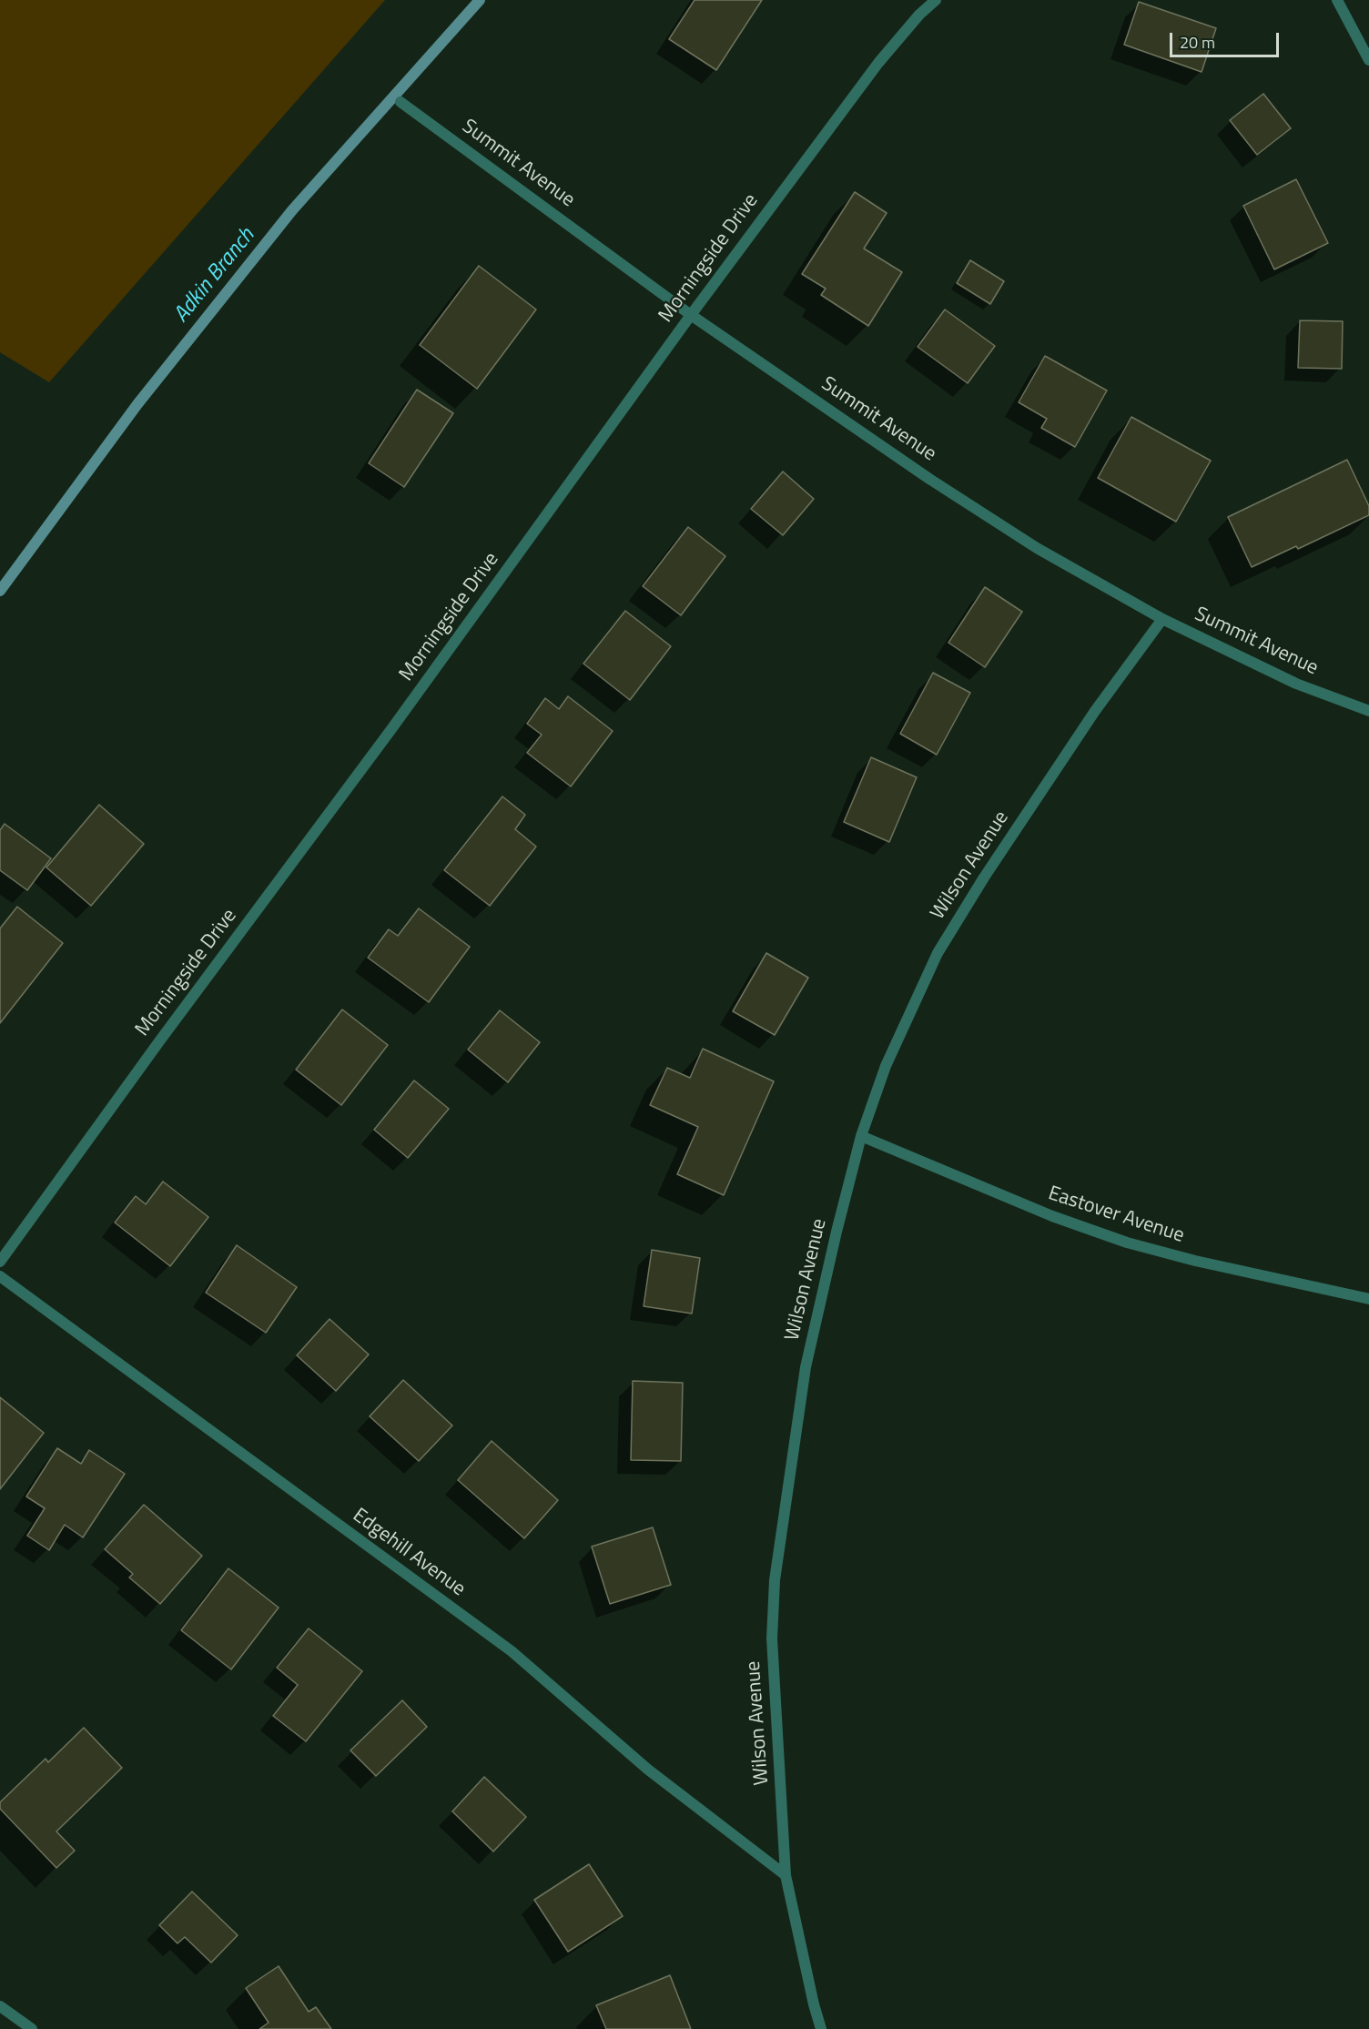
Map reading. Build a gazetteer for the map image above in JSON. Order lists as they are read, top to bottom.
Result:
{
  "streets": {
    "street": [
      "Summit Avenue",
      "Morningside Drive",
      "Wilson Avenue",
      "Eastover Avenue",
      "Edgehill Avenue"
    ]
  },
  "crossings": [
    ["Summit Avenue", "Morningside Drive"],
    ["Summit Avenue", "Wilson Avenue"],
    ["Wilson Avenue", "Eastover Avenue"],
    ["Wilson Avenue", "Edgehill Avenue"]
  ],
  "water": ["Adkin Branch"],
  "scale_bar": "20 m"
}
